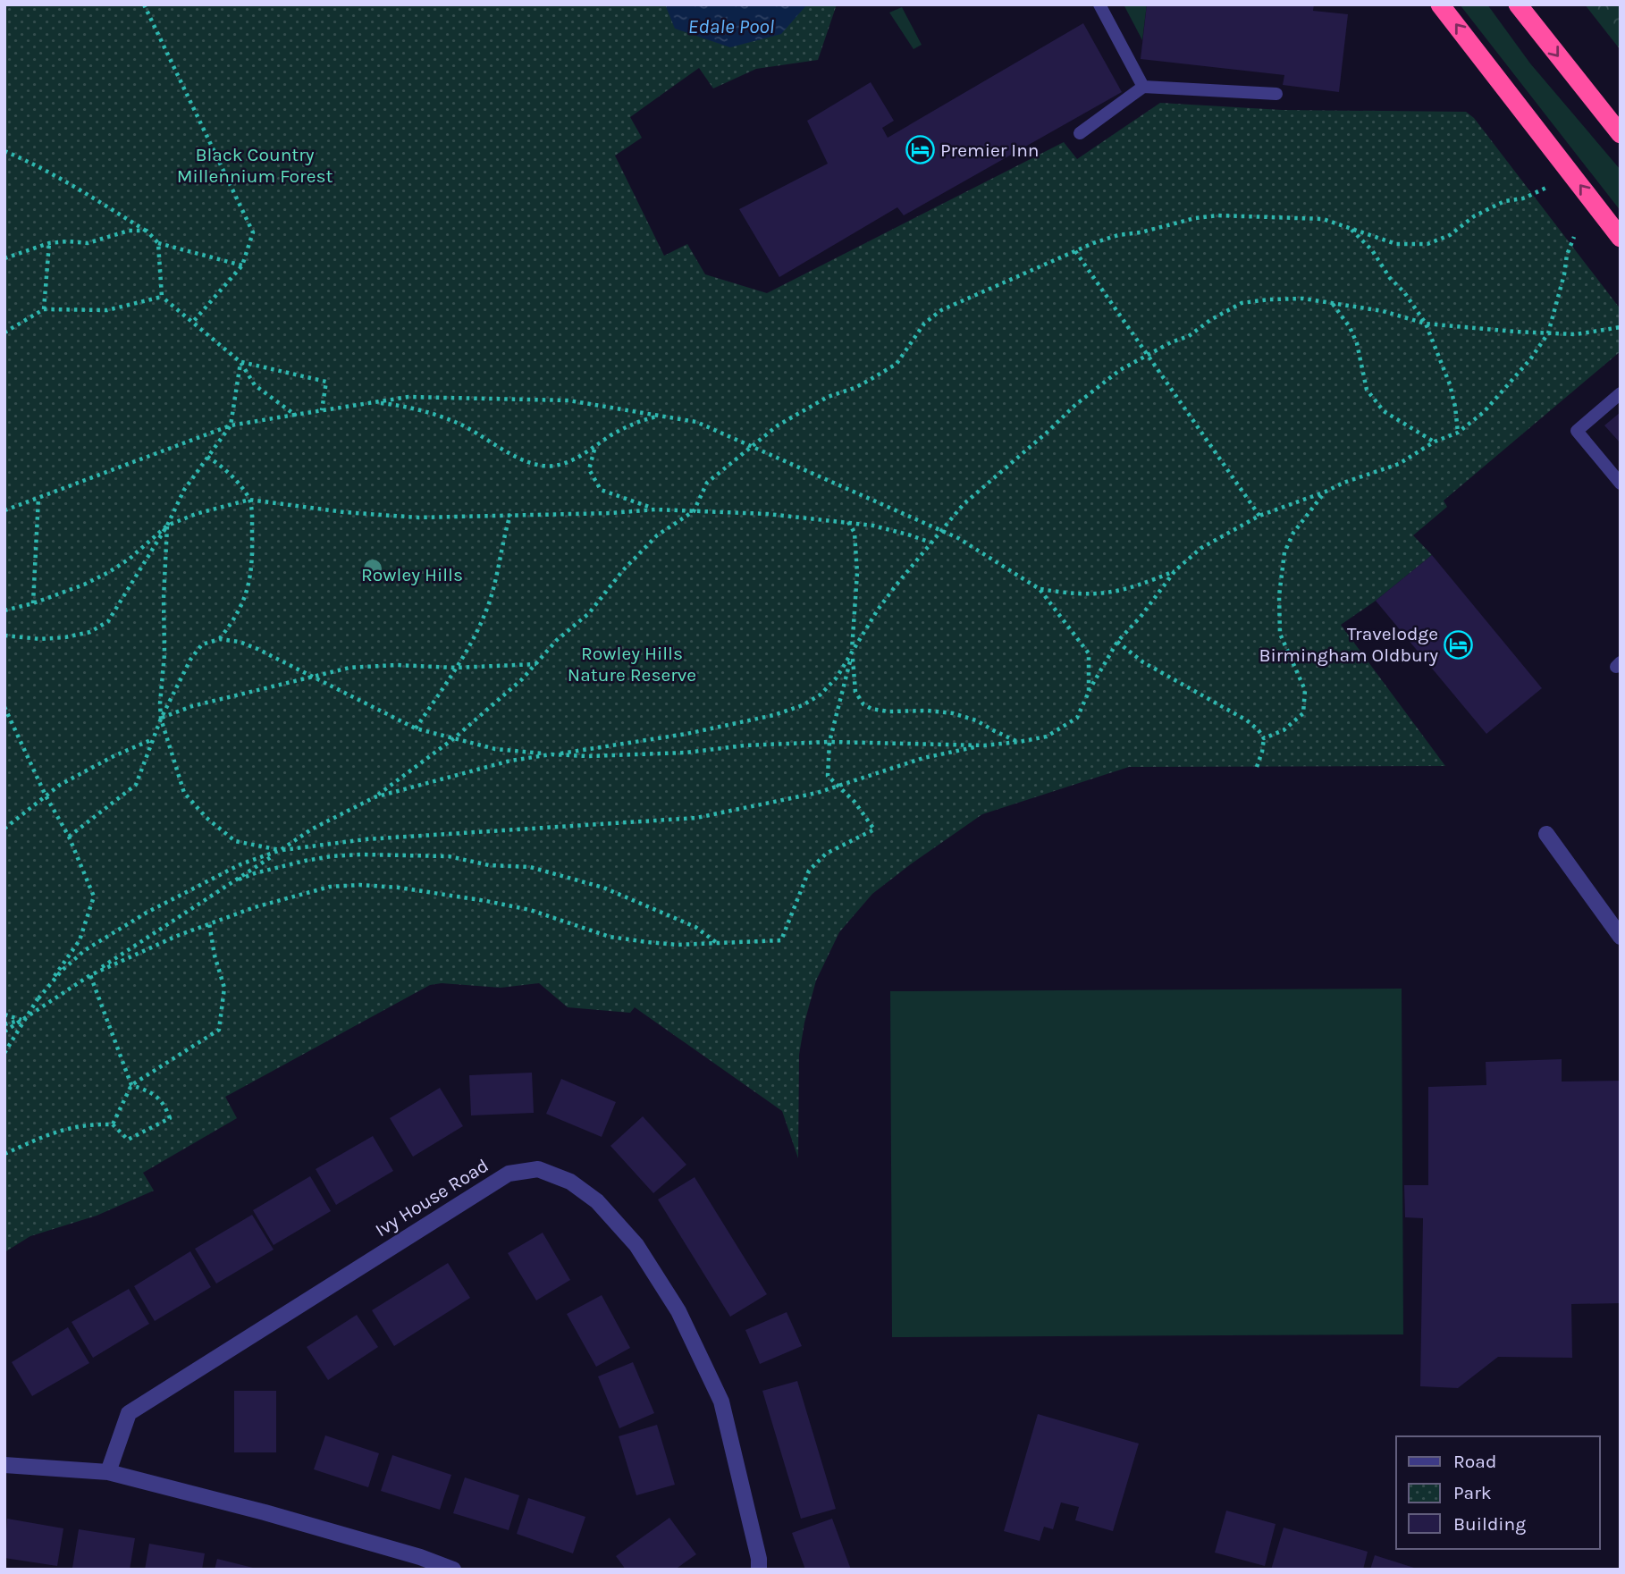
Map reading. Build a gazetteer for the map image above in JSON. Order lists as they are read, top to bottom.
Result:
{
  "streets": {
    "street": ["Ivy House Road"]
  },
  "water": ["Edale Pool"],
  "parks": ["Black Country Millennium Forest", "Rowley Hills", "Rowley Hills Nature Reserve"],
  "places": {
    "hotel": ["Premier Inn", "Travelodge Birmingham Oldbury"]
  },
  "legend": ["Road", "Park", "Building"]
}
